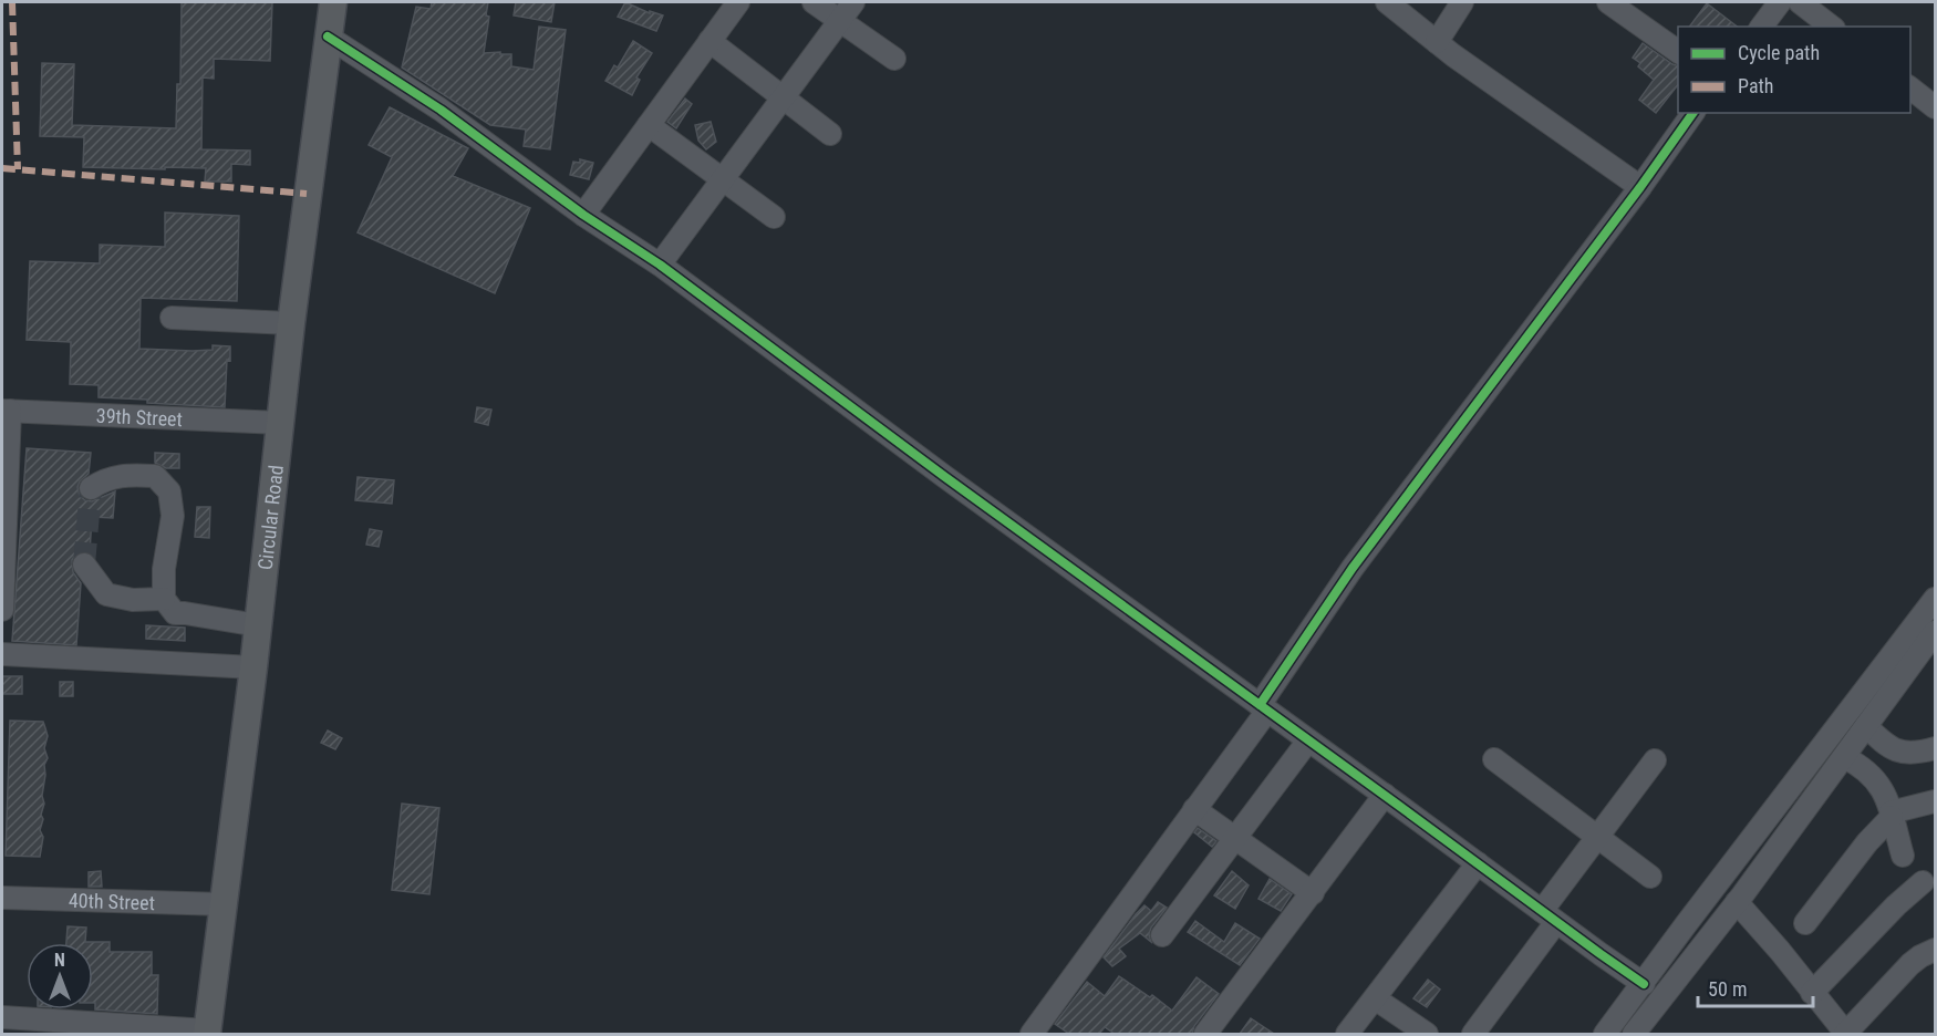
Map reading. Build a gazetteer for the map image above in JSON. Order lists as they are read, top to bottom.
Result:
{
  "streets": {
    "main road": ["Circular Road"],
    "street": ["39th Street", "40th Street"]
  },
  "crossings": [
    ["39th Street", "Circular Road"],
    ["Circular Road", "40th Street"]
  ],
  "legend": ["Cycle path", "Path"],
  "scale_bar": "50 m",
  "north": "top"
}
